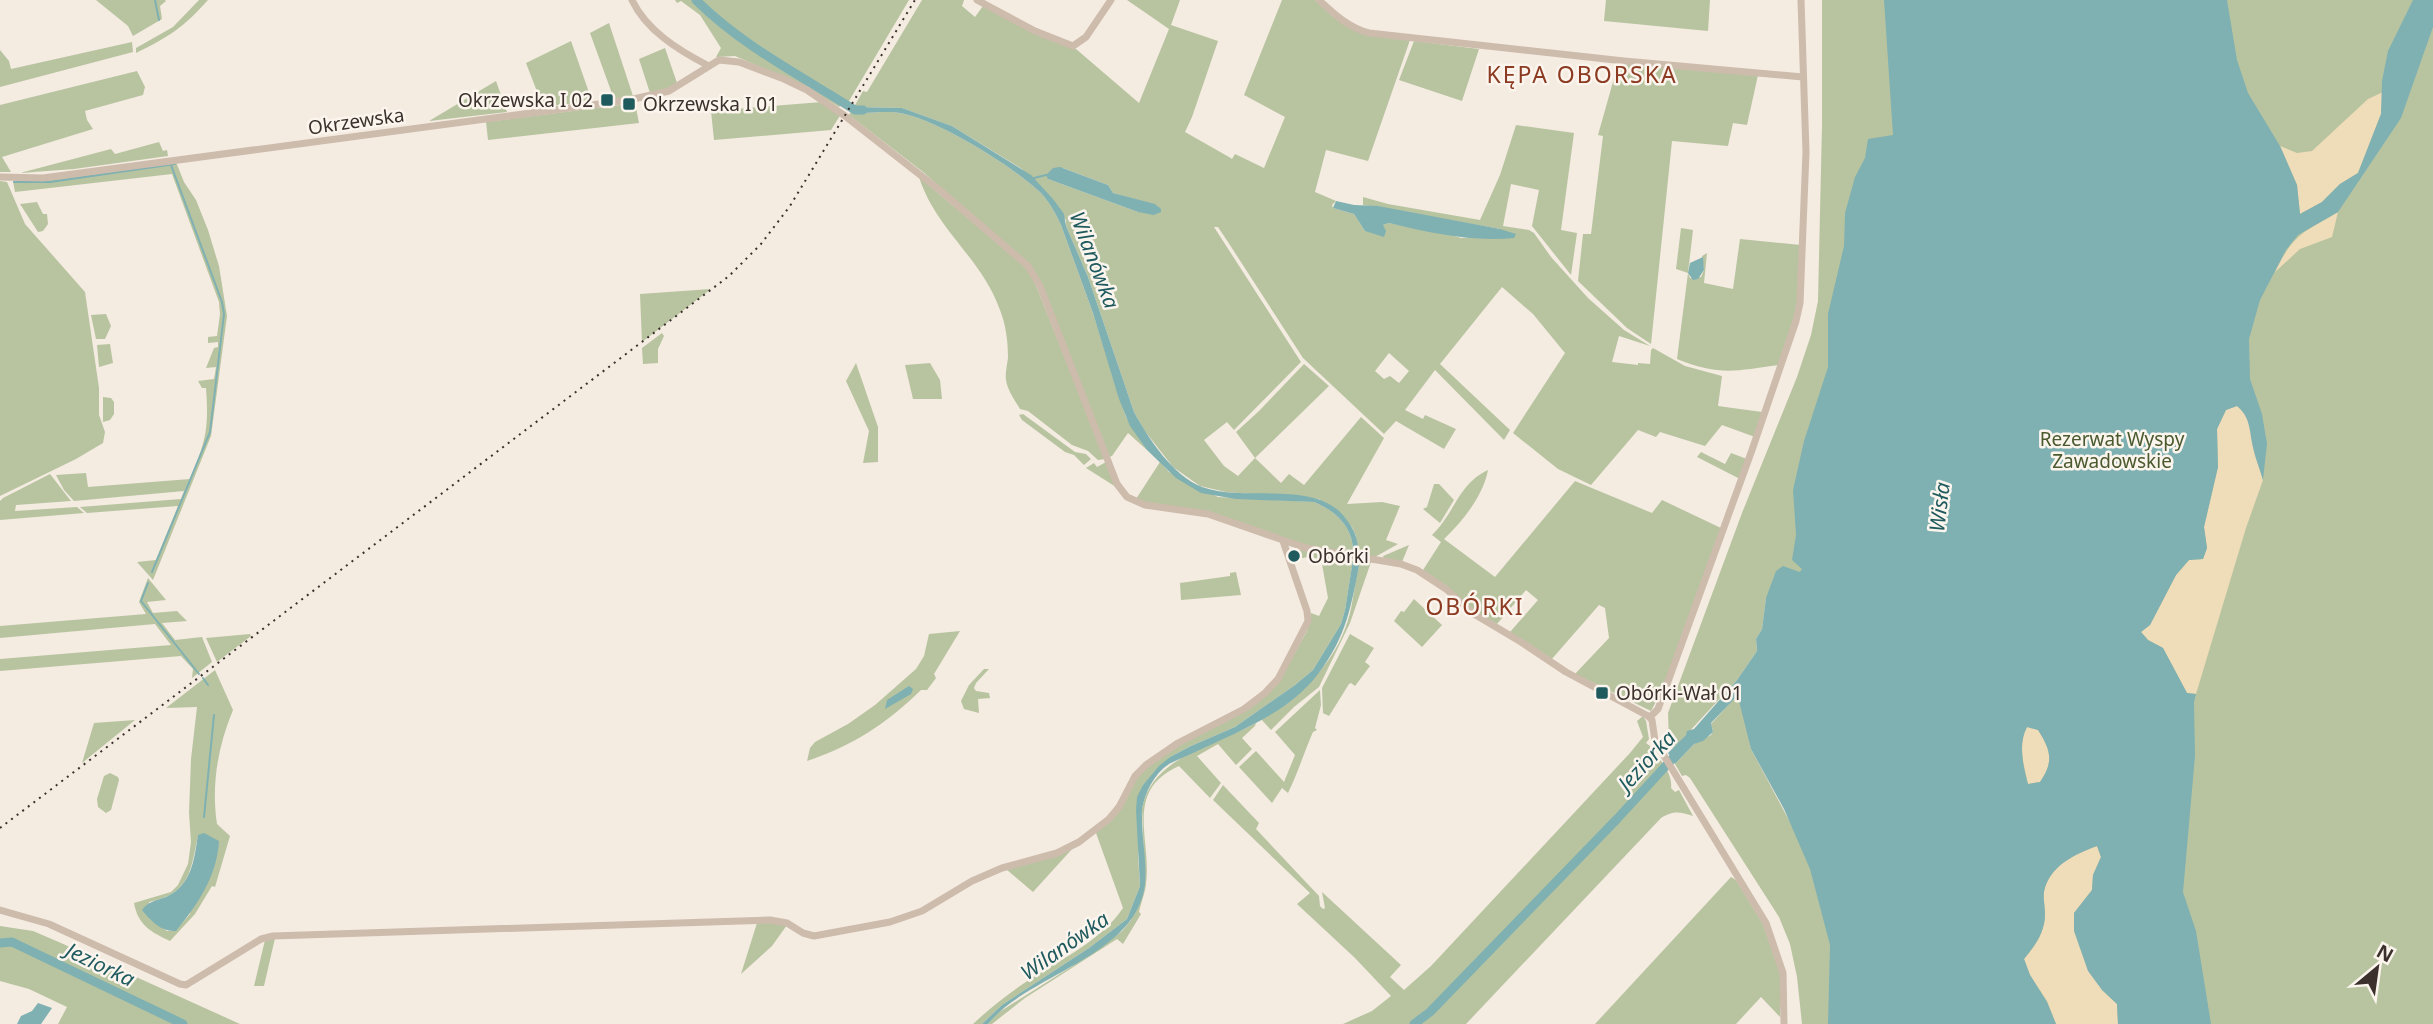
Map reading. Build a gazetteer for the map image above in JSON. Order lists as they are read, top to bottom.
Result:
{
  "streets": {
    "street": ["Okrzewska"]
  },
  "districts": ["KĘPA OBORSKA", "OBÓRKI"],
  "water": ["Wilanówka", "Wisła", "Jeziorka"],
  "parks": ["Rezerwat Wyspy Zawadowskie"],
  "places": {
    "transit": ["Okrzewska I 02", "Okrzewska I 01", "Obórki-Wał 01"],
    "other": ["Obórki"]
  },
  "north": "top right"
}
